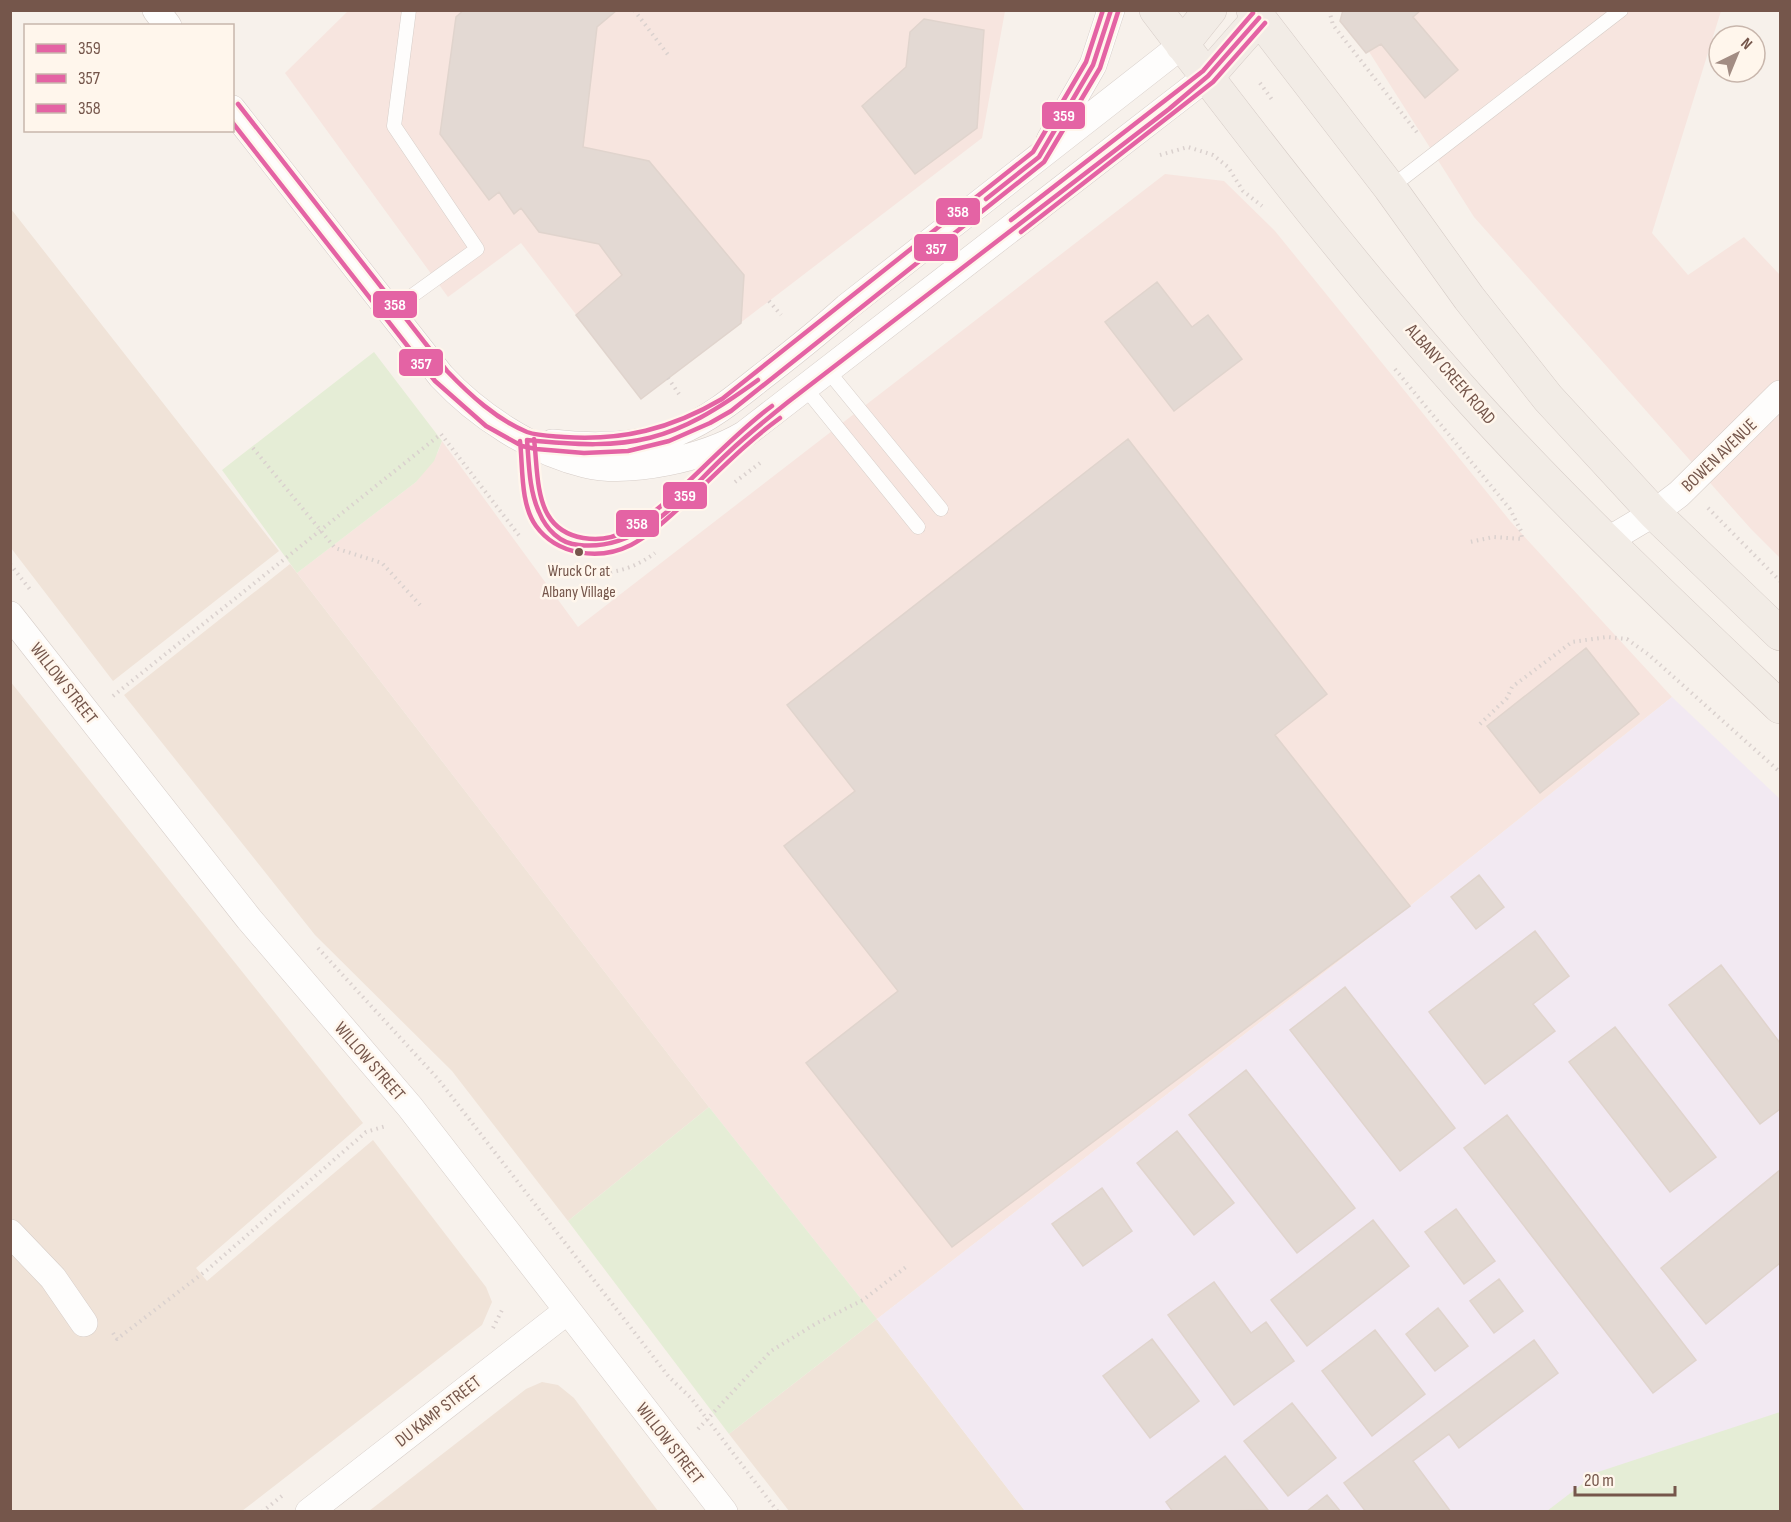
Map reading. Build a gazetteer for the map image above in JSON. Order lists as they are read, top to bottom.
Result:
{
  "streets": {
    "main road": ["ALBANY CREEK ROAD"],
    "street": ["BOWEN AVENUE", "WILLOW STREET", "DU KAMP STREET"]
  },
  "crossings": [
    ["ALBANY CREEK ROAD", "BOWEN AVENUE"],
    ["WILLOW STREET", "DU KAMP STREET"]
  ],
  "places": ["Wruck Cr at Albany Village"],
  "lines": ["transit line 359", "transit line 358", "transit line 357"],
  "legend": ["359", "357", "358"],
  "scale_bar": "20 m",
  "north": "top right"
}
